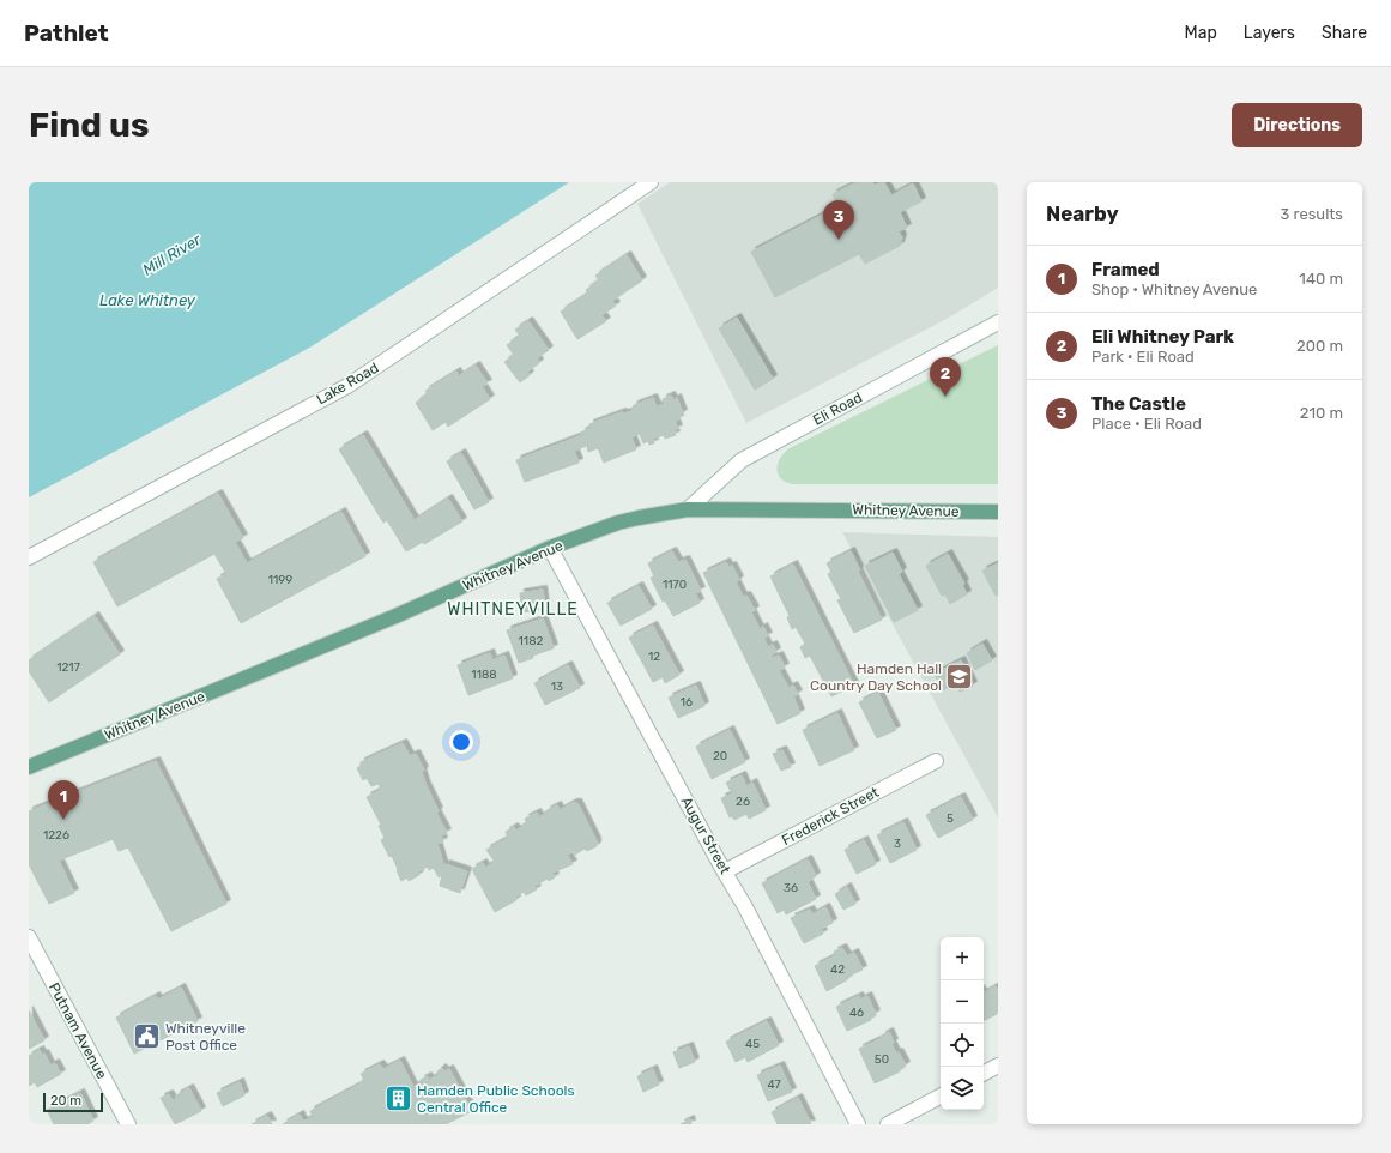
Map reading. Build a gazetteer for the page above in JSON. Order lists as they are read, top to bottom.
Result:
{
  "streets": {
    "main road": ["Whitney Avenue"],
    "street": [
      "Lake Road",
      "Eli Road",
      "Frederick Street",
      "Augur Street",
      "Putnam Avenue"
    ]
  },
  "crossings": [
    ["Eli Road", "Whitney Avenue"],
    ["Whitney Avenue", "Augur Street"],
    ["Frederick Street", "Augur Street"]
  ],
  "districts": ["WHITNEYVILLE"],
  "water": ["Mill River", "Lake Whitney"],
  "places": {
    "school or university": ["Hamden Hall Country Day School"],
    "public building": ["Whitneyville Post Office"],
    "building": ["Hamden Public Schools Central Office"]
  },
  "house_numbers": [
    "1199",
    "1170",
    "1182",
    "12",
    "1217",
    "1188",
    "13",
    "16",
    "20",
    "26",
    "5",
    "1226",
    "3",
    "36",
    "42",
    "46",
    "45",
    "50",
    "47"
  ],
  "scale_bar": "20 m",
  "page": {
    "header": "Pathlet",
    "nav": ["Map", "Layers", "Share"],
    "buttons": "Directions",
    "title": "Find us",
    "heading": ["Nearby", "3 results"],
    "pins": ["3", "2", "1"],
    "list": [
      {
        "mark": "1",
        "name": "Framed",
        "note": "Shop · Whitney Avenue",
        "value": "140 m"
      },
      {
        "mark": "2",
        "name": "Eli Whitney Park",
        "note": "Park · Eli Road",
        "value": "200 m"
      },
      {
        "mark": "3",
        "name": "The Castle",
        "note": "Place · Eli Road",
        "value": "210 m"
      }
    ],
    "map_buttons": ["+", "−"],
    "scale": "20 m"
  }
}
